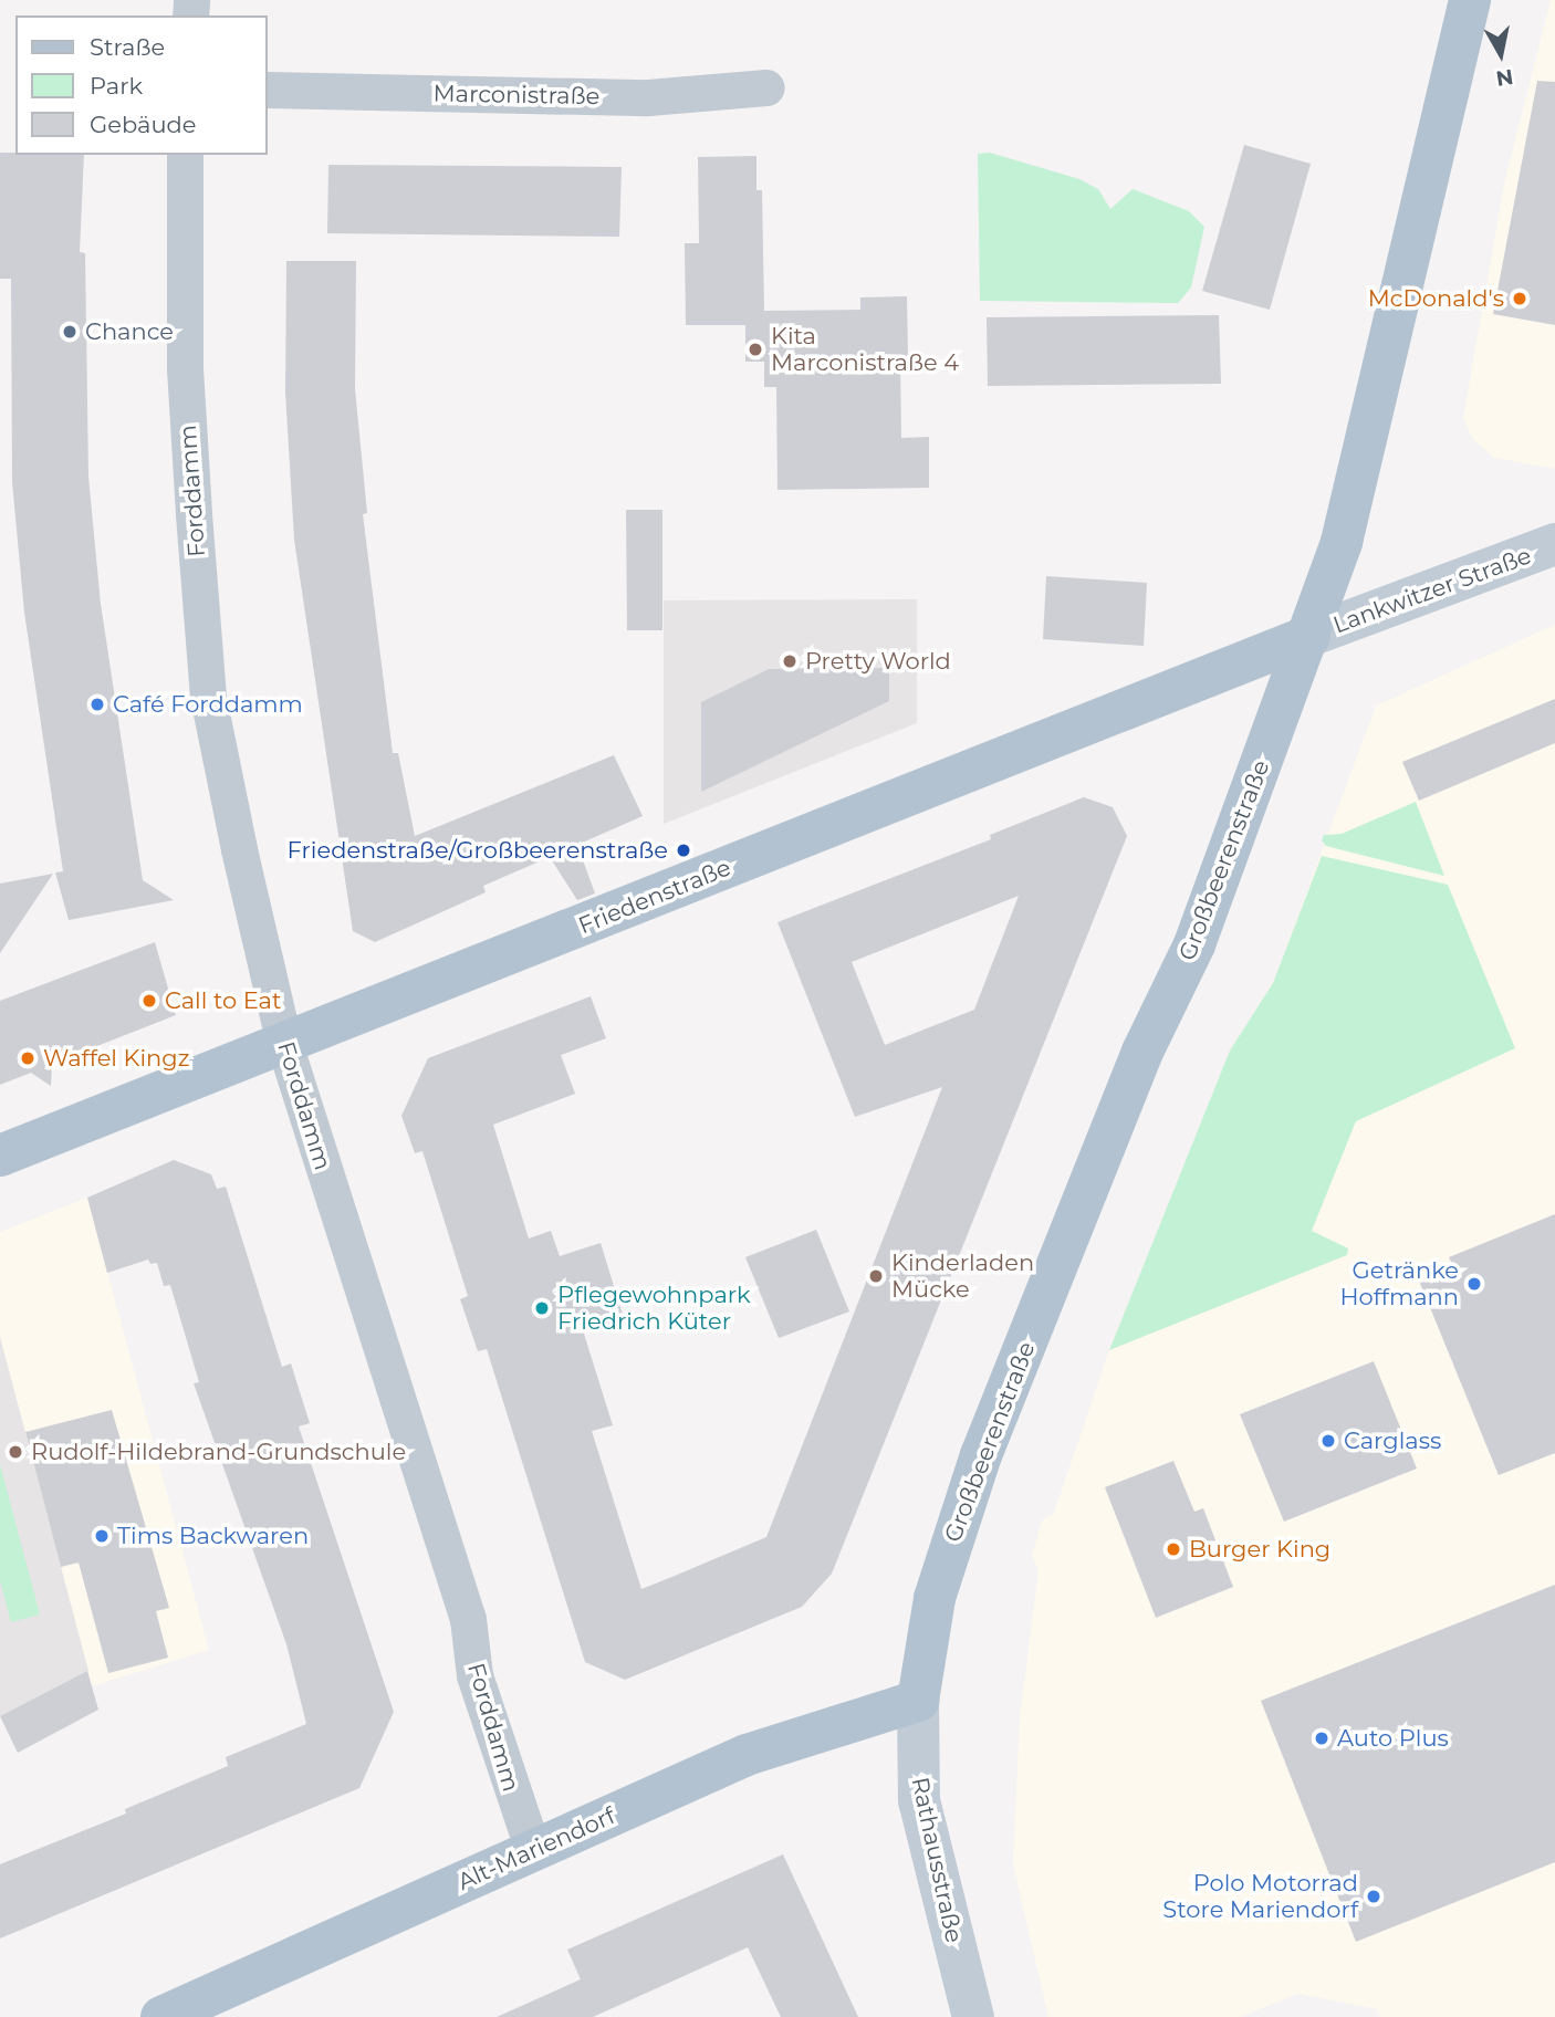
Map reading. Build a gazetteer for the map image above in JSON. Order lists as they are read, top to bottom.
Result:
{
  "streets": {
    "main road": [
      "Lankwitzer Straße",
      "Großbeerenstraße",
      "Friedenstraße",
      "Alt-Mariendorf",
      "Rathausstraße"
    ],
    "street": ["Marconistraße", "Forddamm"]
  },
  "crossings": [
    ["Forddamm", "Friedenstraße"],
    ["Forddamm", "Alt-Mariendorf"],
    ["Lankwitzer Straße", "Großbeerenstraße"],
    ["Lankwitzer Straße", "Friedenstraße"],
    ["Großbeerenstraße", "Friedenstraße"],
    ["Großbeerenstraße", "Alt-Mariendorf"],
    ["Großbeerenstraße", "Rathausstraße"],
    ["Alt-Mariendorf", "Rathausstraße"]
  ],
  "places": [
    "McDonald's",
    "Chance",
    "Kita Marconistraße 4",
    "Pretty World",
    "Café Forddamm",
    "Friedenstraße/Großbeerenstraße",
    "Call to Eat",
    "Waffel Kingz",
    "Kinderladen Mücke",
    "Getränke Hoffmann",
    "Pflegewohnpark Friedrich Küter",
    "Carglass",
    "Rudolf-Hildebrand-Grundschule",
    "Tims Backwaren",
    "Burger King",
    "Auto Plus",
    "Polo Motorrad Store Mariendorf"
  ],
  "legend": ["Straße", "Park", "Gebäude"],
  "north": "bottom"
}
